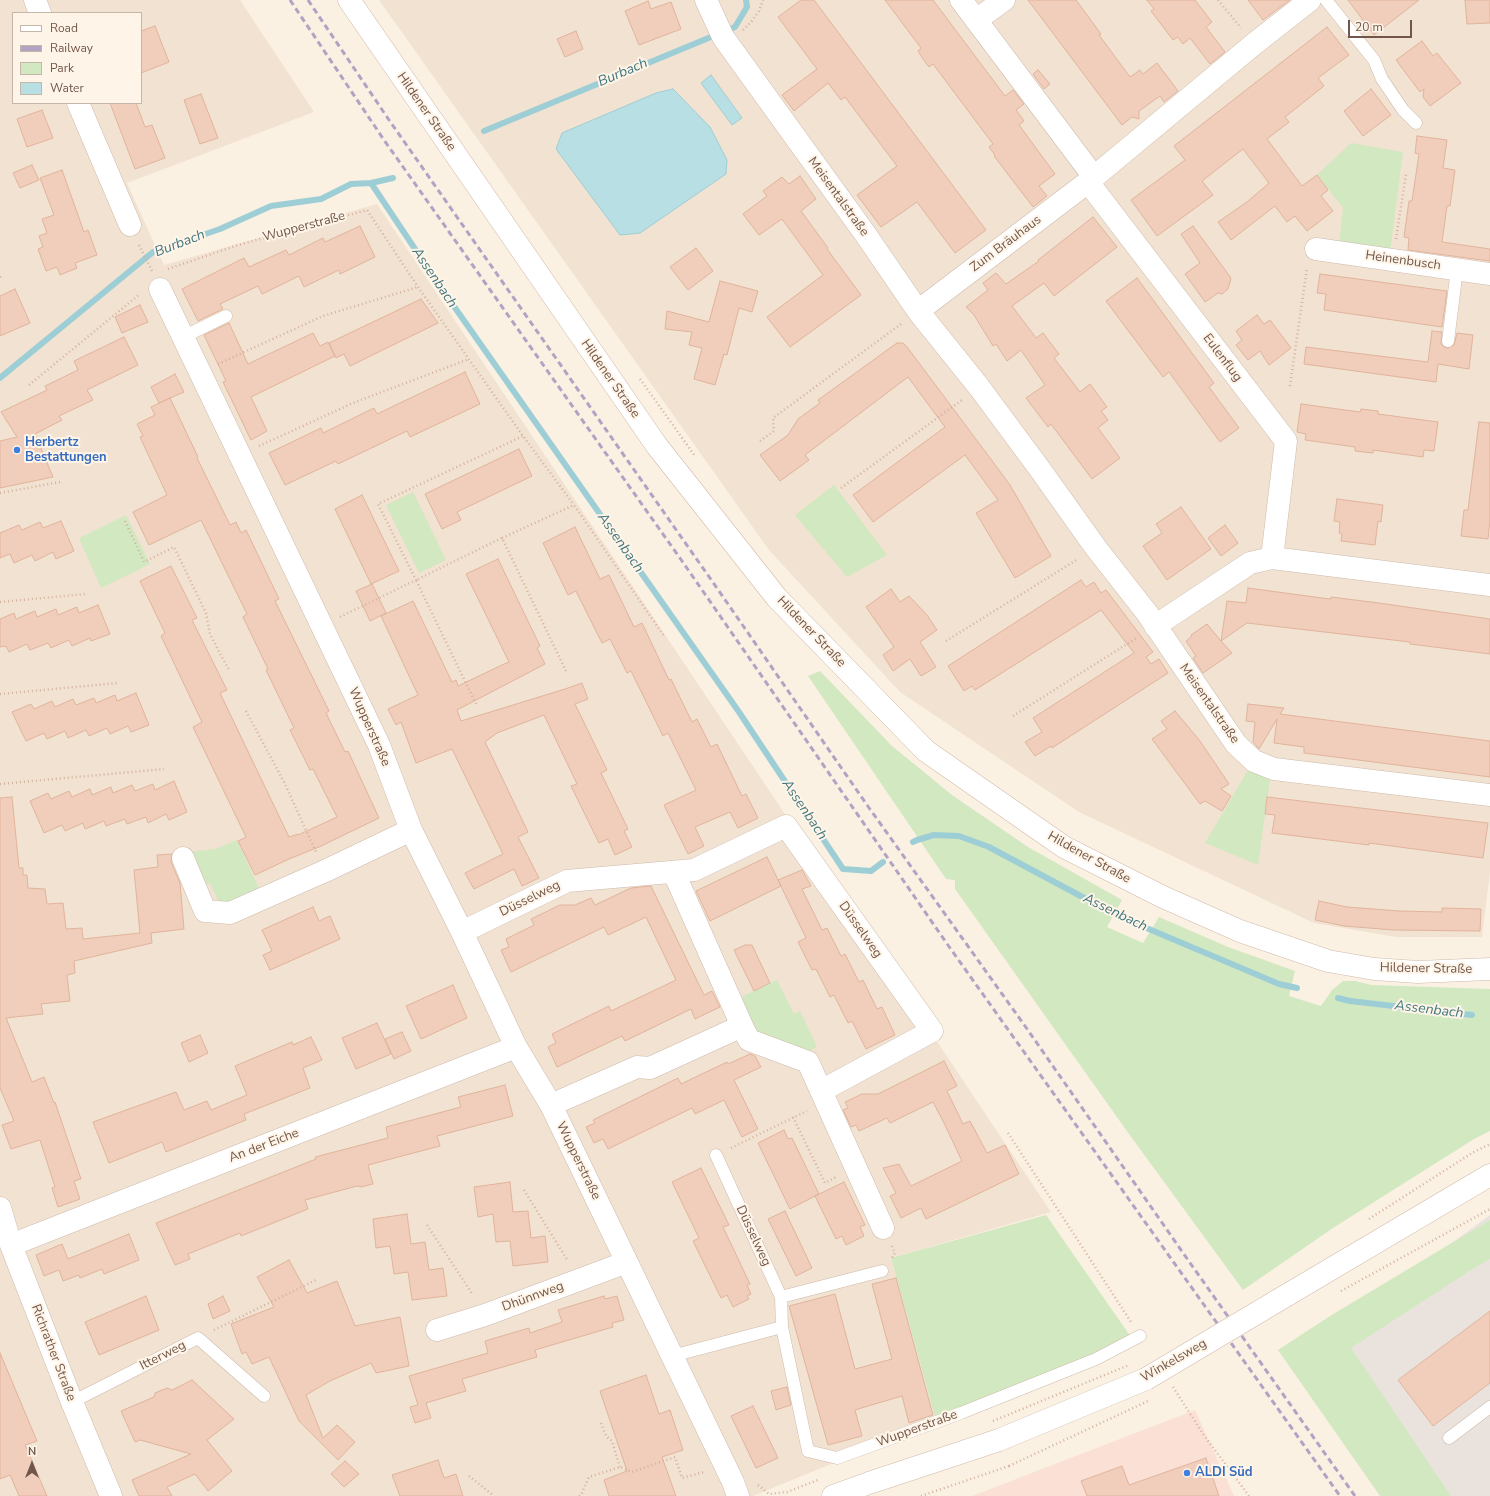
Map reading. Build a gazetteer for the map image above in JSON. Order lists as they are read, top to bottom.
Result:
{
  "streets": {
    "street": [
      "Hildener Straße",
      "Meisentalstraße",
      "Wupperstraße",
      "Zum Bräuhaus",
      "Heinenbusch",
      "Eulenflug",
      "Düsselweg",
      "An der Eiche",
      "Dhünnweg",
      "Richrather Straße",
      "Winkelsweg"
    ],
    "lane": ["Itterweg"]
  },
  "crossings": [
    ["Meisentalstraße", "Zum Bräuhaus"],
    ["Wupperstraße", "Düsselweg"],
    ["Wupperstraße", "An der Eiche"],
    ["Wupperstraße", "Dhünnweg"],
    ["Zum Bräuhaus", "Eulenflug"],
    ["An der Eiche", "Richrather Straße"],
    ["Richrather Straße", "Itterweg"]
  ],
  "water": ["Burbach", "Assenbach"],
  "places": ["Herbertz Bestattungen", "ALDI Süd"],
  "legend": [
    "Road",
    "Railway",
    "Park",
    "Water"
  ],
  "scale_bar": "20 m",
  "north": "top"
}
